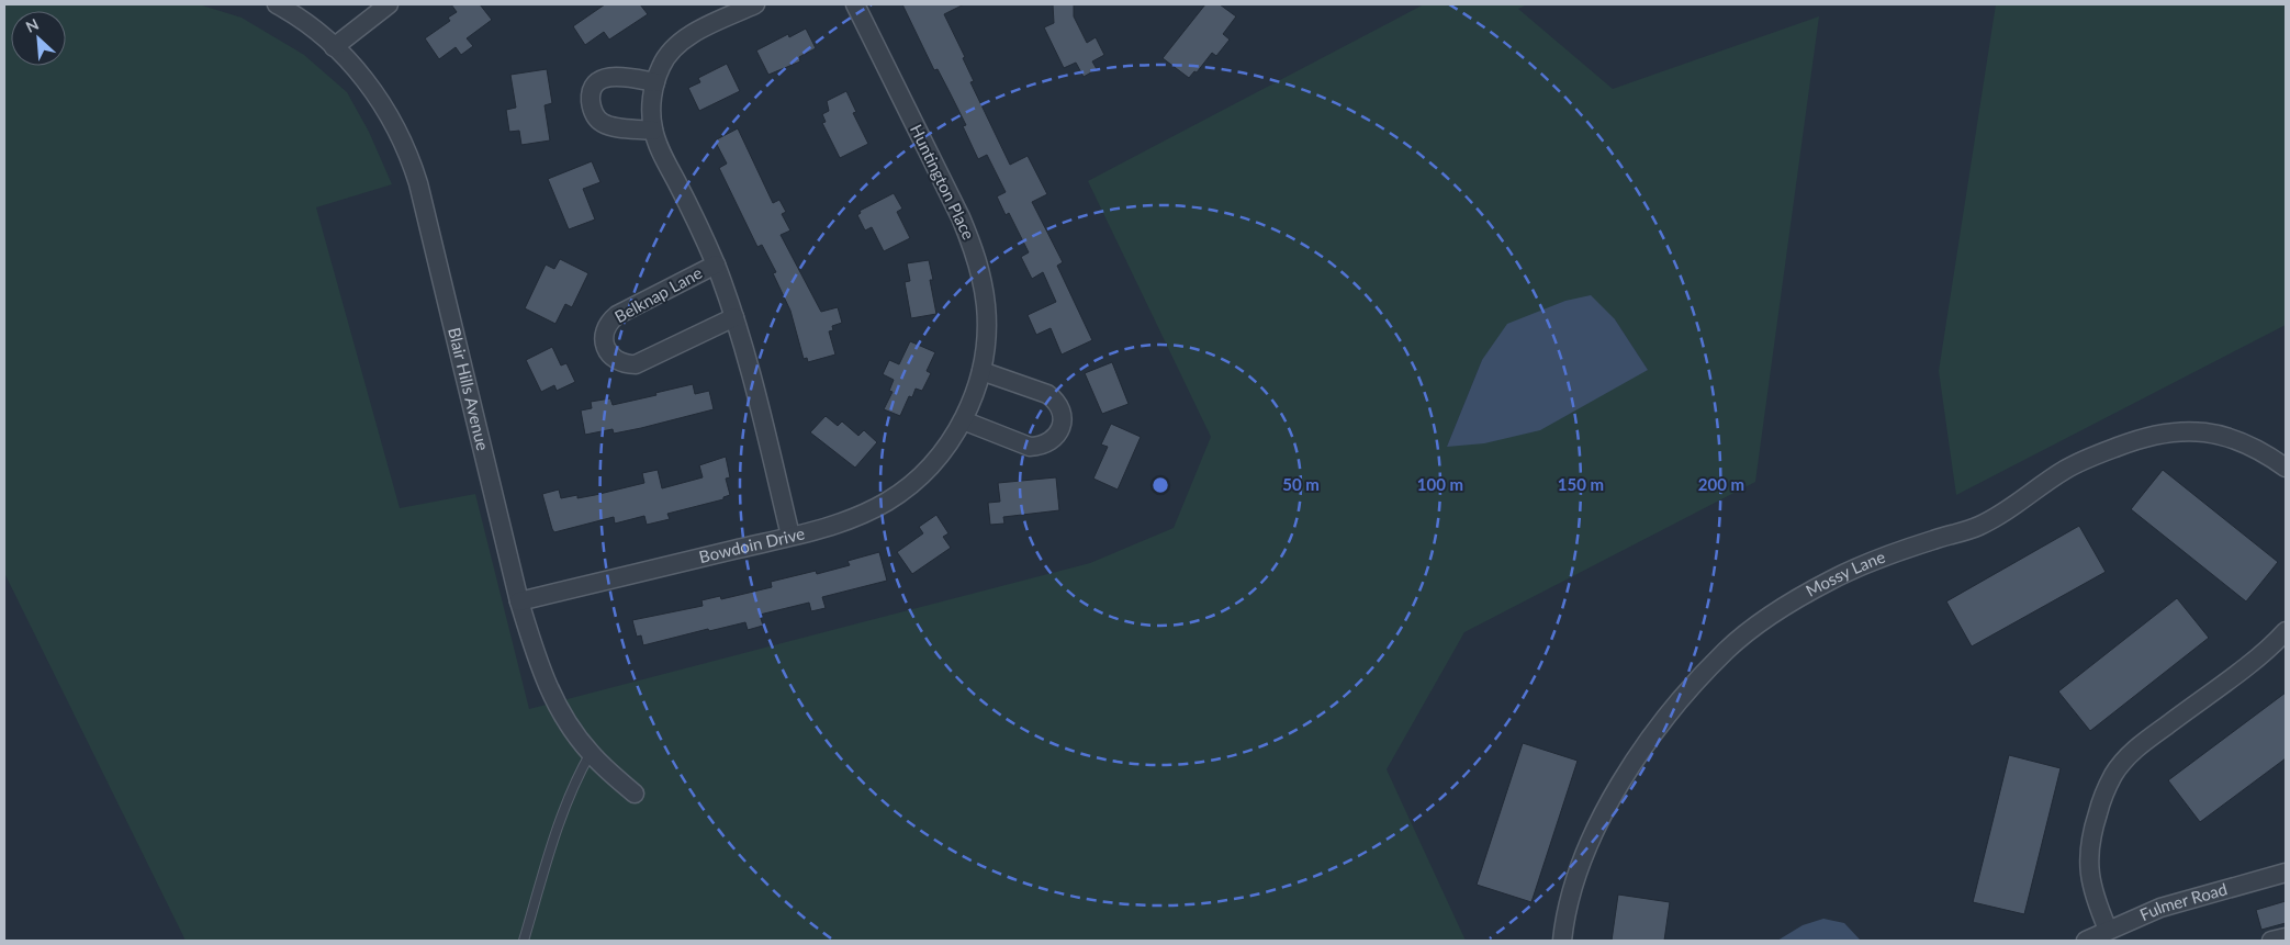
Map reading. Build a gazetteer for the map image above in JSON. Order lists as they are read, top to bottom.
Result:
{
  "streets": {
    "street": [
      "Huntington Place",
      "Belknap Lane",
      "Blair Hills Avenue",
      "Bowdoin Drive",
      "Mossy Lane",
      "Fulmer Road"
    ]
  },
  "crossings": [
    ["Huntington Place", "Bowdoin Drive"],
    ["Belknap Lane", "Bowdoin Drive"],
    ["Blair Hills Avenue", "Bowdoin Drive"]
  ],
  "north": "top left",
  "rings": [
    "50 m",
    "100 m",
    "150 m",
    "200 m"
  ]
}
